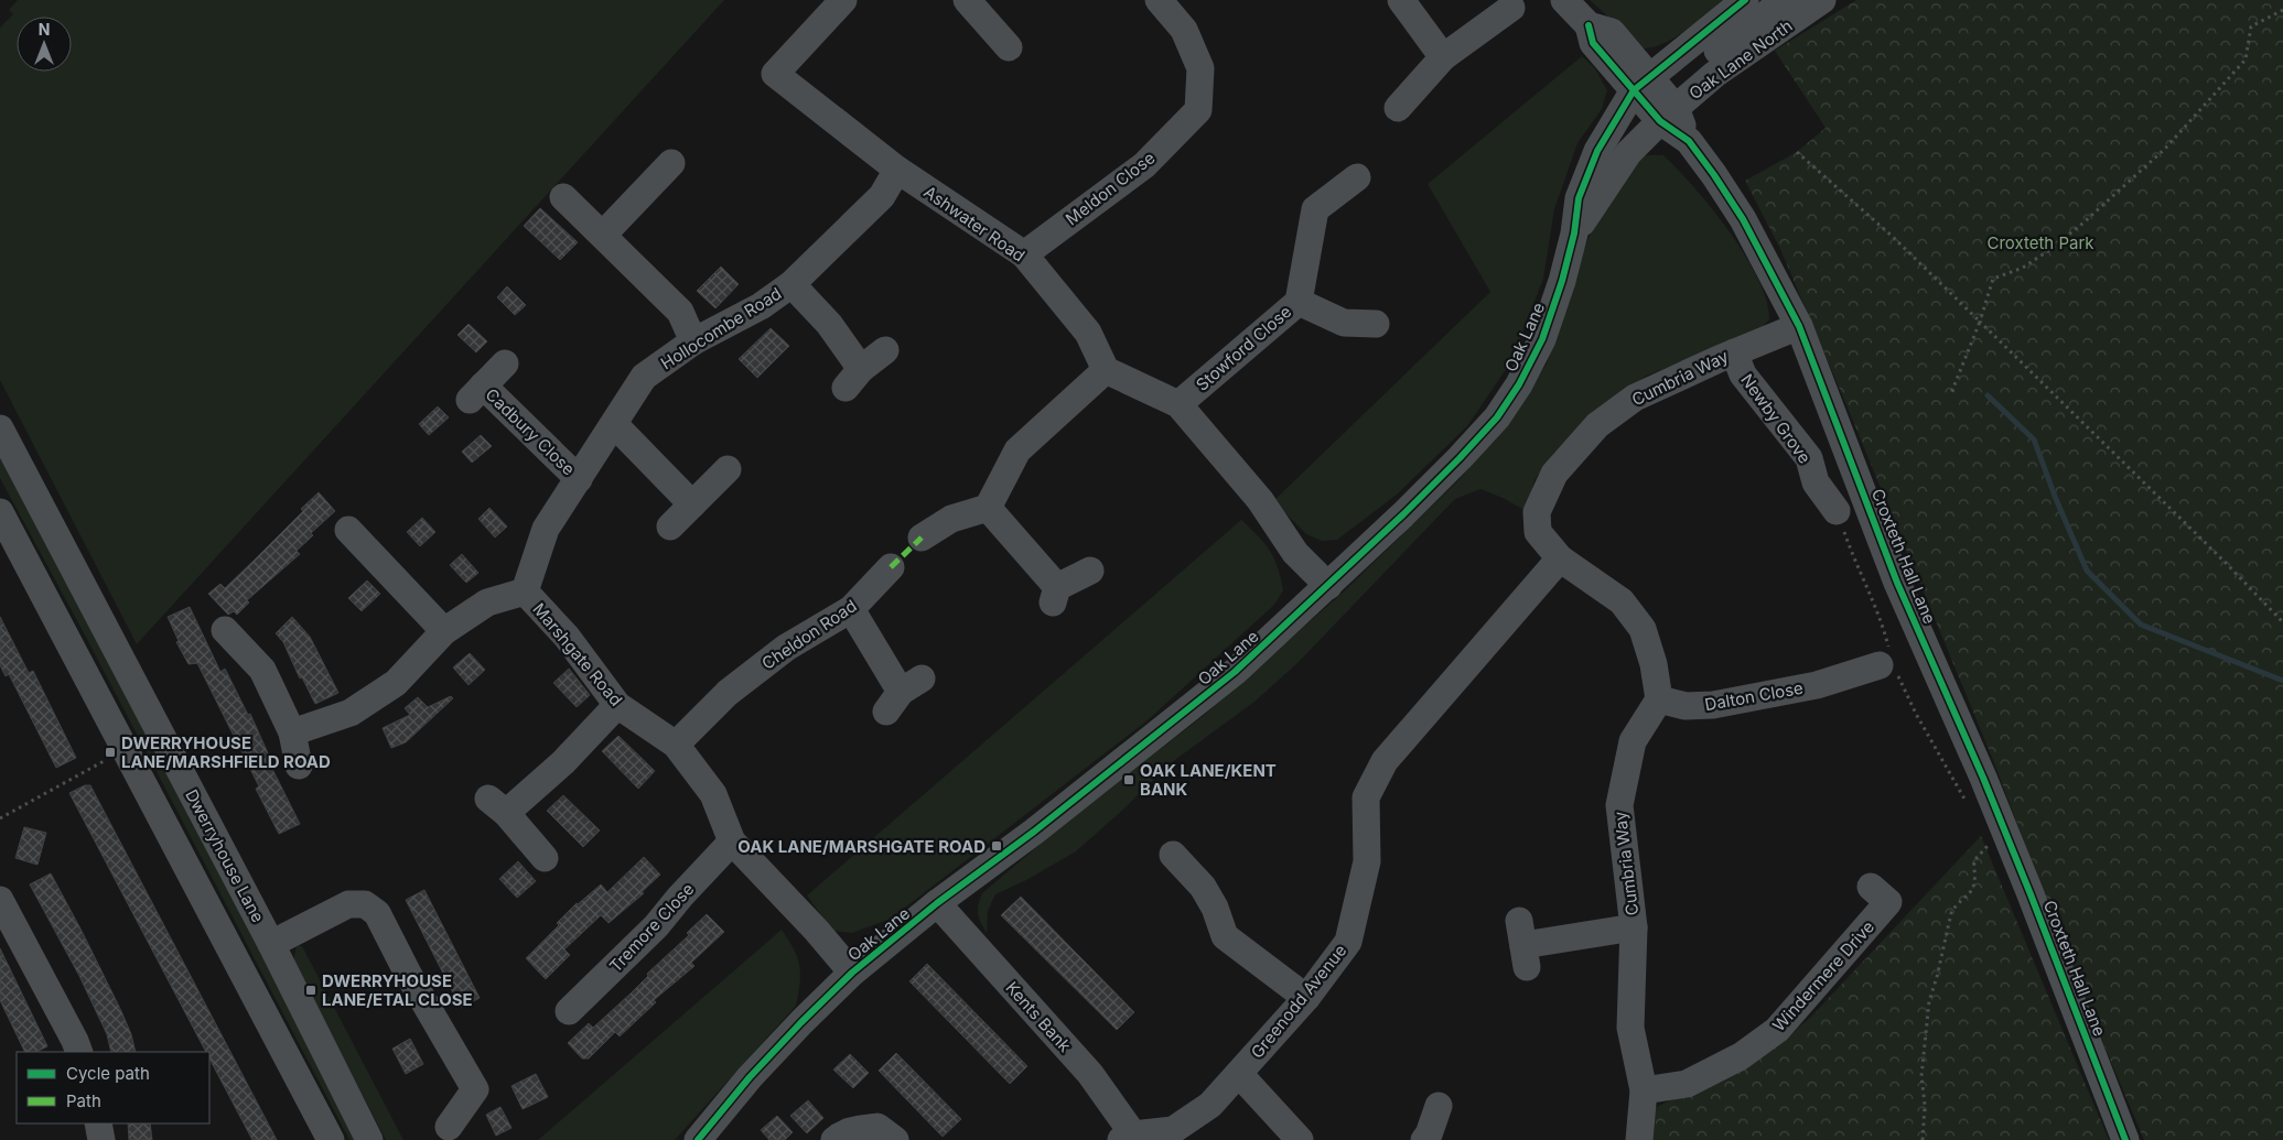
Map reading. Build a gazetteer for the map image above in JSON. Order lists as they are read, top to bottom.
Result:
{
  "streets": {
    "street": [
      "Oak Lane North",
      "Meldon Close",
      "Ashwater Road",
      "Hollocombe Road",
      "Oak Lane",
      "Stowford Close",
      "Cumbria Way",
      "Newby Grove",
      "Cadbury Close",
      "Croxteth Hall Lane",
      "Cheldon Road",
      "Marshgate Road",
      "Dalton Close",
      "Dwerryhouse Lane",
      "Tremore Close",
      "Windermere Drive",
      "Greenodd Avenue",
      "Kents Bank"
    ]
  },
  "crossings": [
    ["Oak Lane North", "Oak Lane"],
    ["Oak Lane North", "Croxteth Hall Lane"],
    ["Meldon Close", "Ashwater Road"],
    ["Ashwater Road", "Hollocombe Road"],
    ["Hollocombe Road", "Cadbury Close"],
    ["Hollocombe Road", "Marshgate Road"],
    ["Oak Lane", "Croxteth Hall Lane"],
    ["Oak Lane", "Marshgate Road"],
    ["Oak Lane", "Kents Bank"],
    ["Cumbria Way", "Newby Grove"],
    ["Cumbria Way", "Croxteth Hall Lane"],
    ["Cumbria Way", "Dalton Close"],
    ["Cumbria Way", "Windermere Drive"],
    ["Cumbria Way", "Greenodd Avenue"],
    ["Cheldon Road", "Marshgate Road"],
    ["Marshgate Road", "Tremore Close"],
    ["Greenodd Avenue", "Kents Bank"]
  ],
  "parks": ["Croxteth Park"],
  "places": {
    "transit": [
      "DWERRYHOUSE LANE/MARSHFIELD ROAD",
      "OAK LANE/KENT BANK",
      "OAK LANE/MARSHGATE ROAD",
      "DWERRYHOUSE LANE/ETAL CLOSE"
    ]
  },
  "legend": ["Cycle path", "Path"],
  "north": "top"
}
